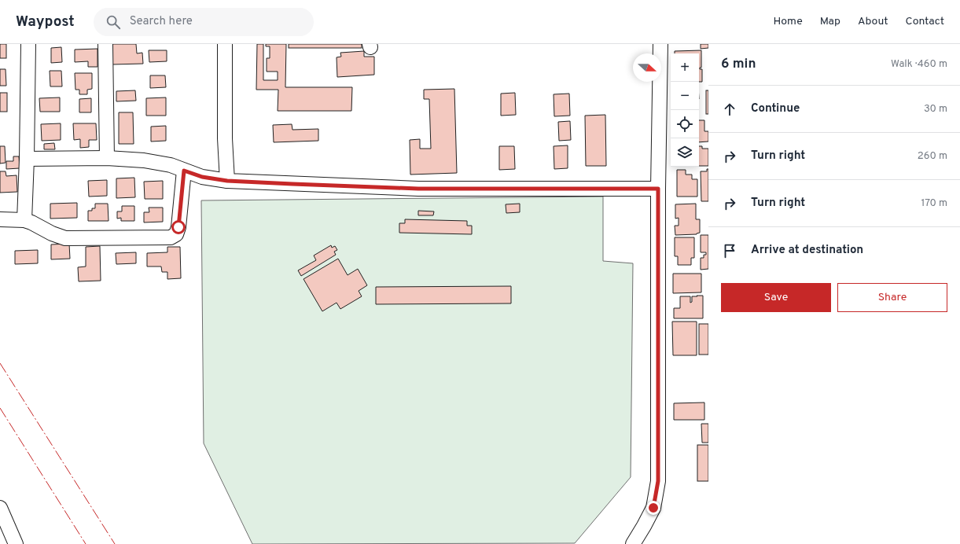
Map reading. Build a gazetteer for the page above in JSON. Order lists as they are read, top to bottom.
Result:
{
  "north": "right",
  "page": {
    "header": "Waypost",
    "search": "Search here",
    "nav": [
      "Home",
      "Map",
      "About",
      "Contact"
    ],
    "heading": ["6 min", "Walk · 460 m"],
    "map_buttons": ["+", "−"],
    "list": [
      ["Continue", "30 m"],
      ["Turn right", "260 m"],
      ["Turn right", "170 m"],
      "Arrive at destination"
    ],
    "buttons": ["Save", "Share"]
  }
}
